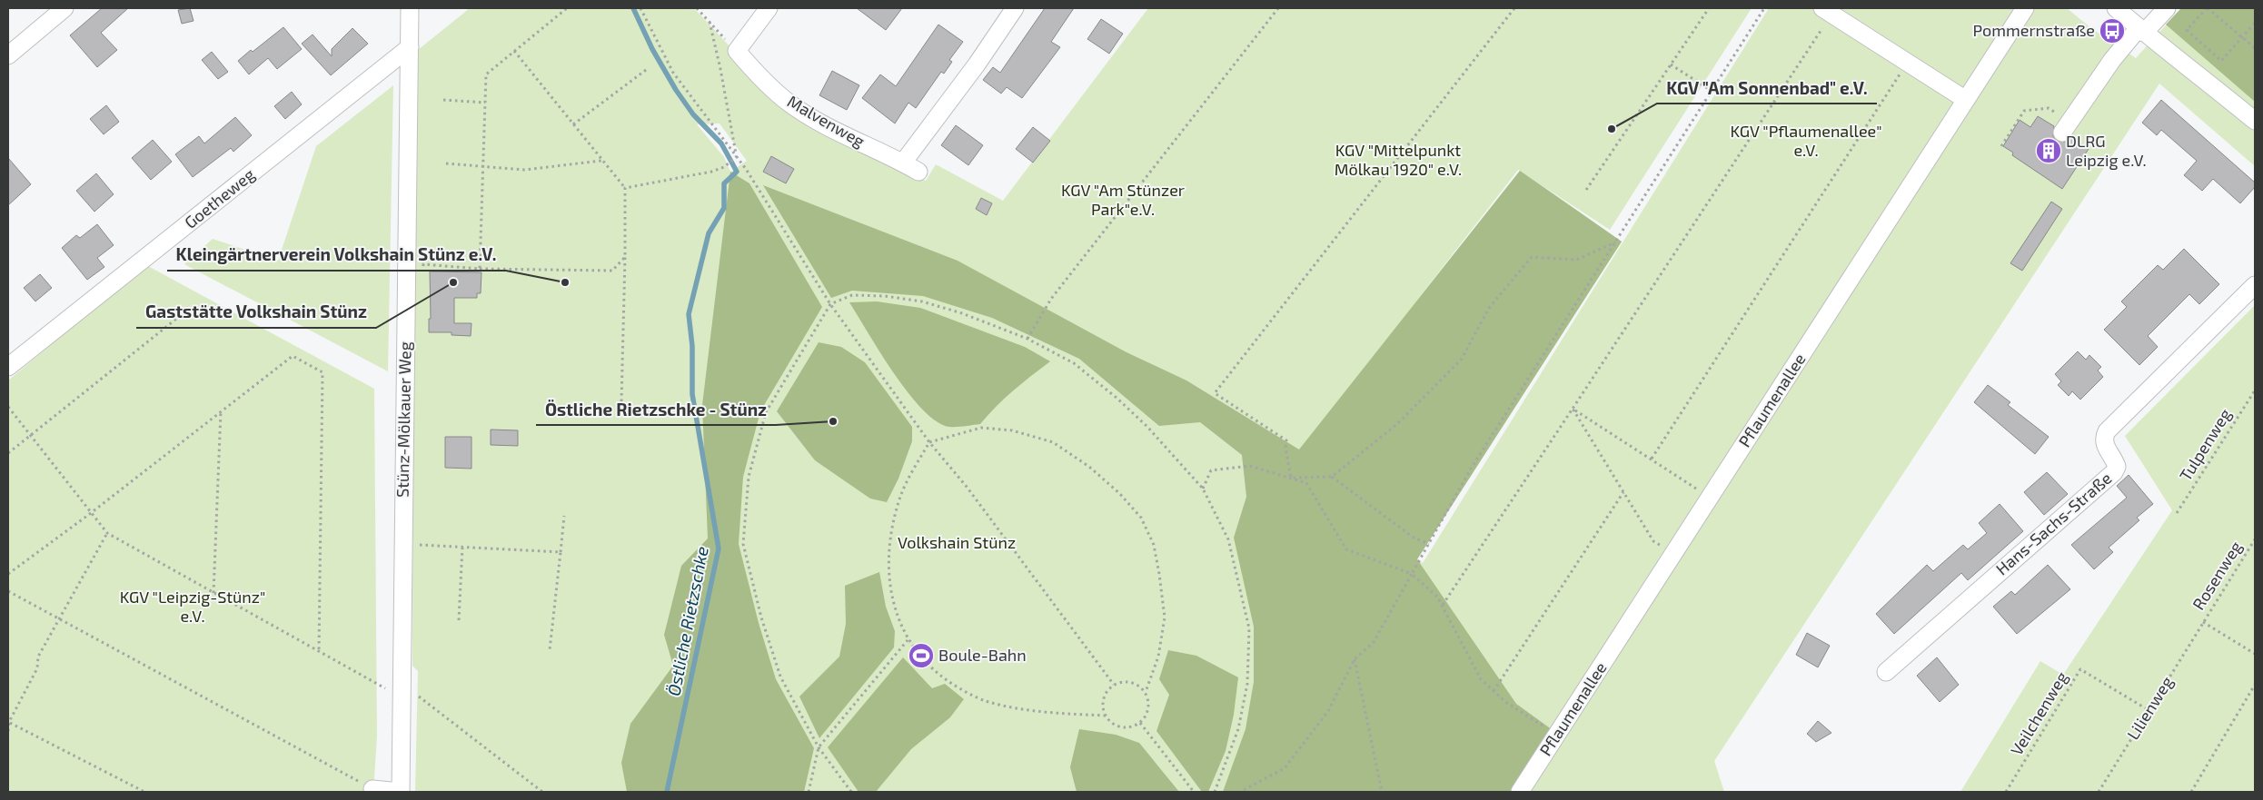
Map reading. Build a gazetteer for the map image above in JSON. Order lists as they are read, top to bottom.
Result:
{
  "streets": {
    "street": [
      "Malvenweg",
      "Goetheweg",
      "Pflaumenallee",
      "Stünz-Mölkauer Weg",
      "Hans-Sachs-Straße"
    ],
    "path": [
      "Tulpenweg",
      "Rosenweg",
      "Lilienweg",
      "Veilchenweg"
    ]
  },
  "crossings": [
    ["Goetheweg", "Stünz-Mölkauer Weg"],
    ["Rosenweg", "Lilienweg"],
    ["Lilienweg", "Veilchenweg"]
  ],
  "water": ["Östliche Rietzschke"],
  "parks": [
    "KGV \"Pflaumenallee\" e.V.",
    "KGV \"Mittelpunkt Mölkau 1920\" e.V.",
    "KGV \"Am Stünzer Park\"e.V.",
    "Volkshain Stünz",
    "KGV \"Leipzig-Stünz\" e.V."
  ],
  "places": {
    "bus stop": ["Pommernstraße"],
    "other": [
      "KGV \"Am Sonnenbad\" e.V.",
      "Gaststätte Volkshain Stünz",
      "Kleingärtnerverein Volkshain Stünz e.V.",
      "Östliche Rietzschke - Stünz"
    ],
    "building": ["DLRG Leipzig e.V."],
    "sports": ["Boule-Bahn"]
  }
}
